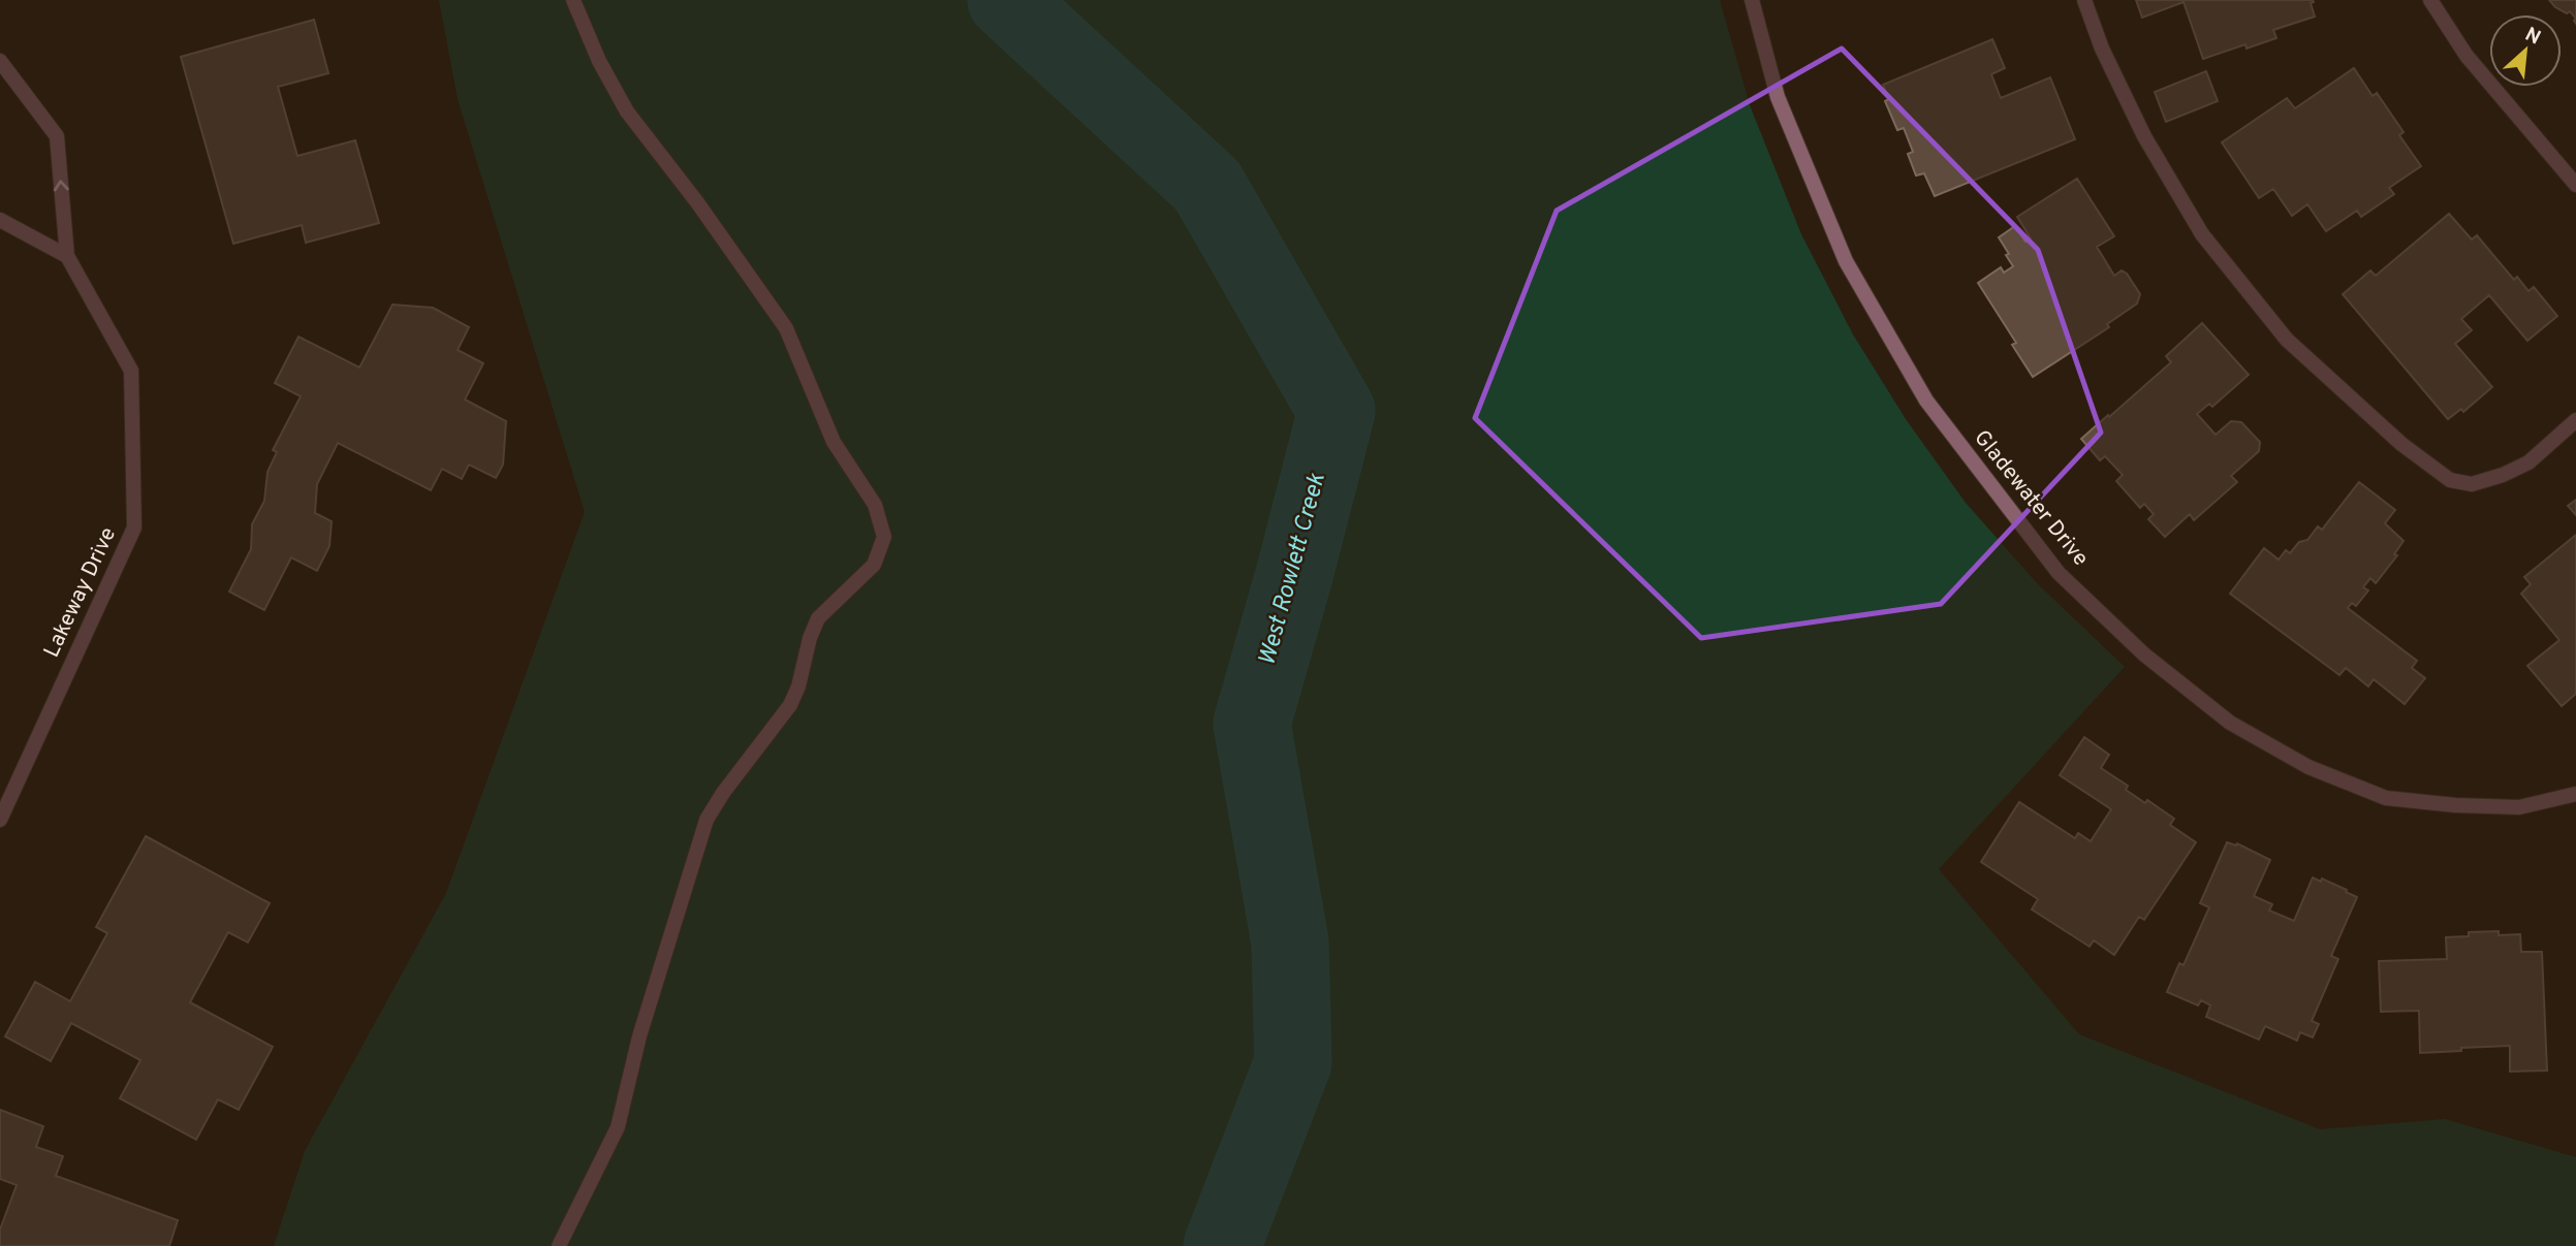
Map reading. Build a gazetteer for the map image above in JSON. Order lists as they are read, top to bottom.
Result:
{
  "streets": {
    "street": ["Gladewater Drive", "Lakeway Drive"]
  },
  "water": ["West Rowlett Creek"],
  "north": "top right"
}
